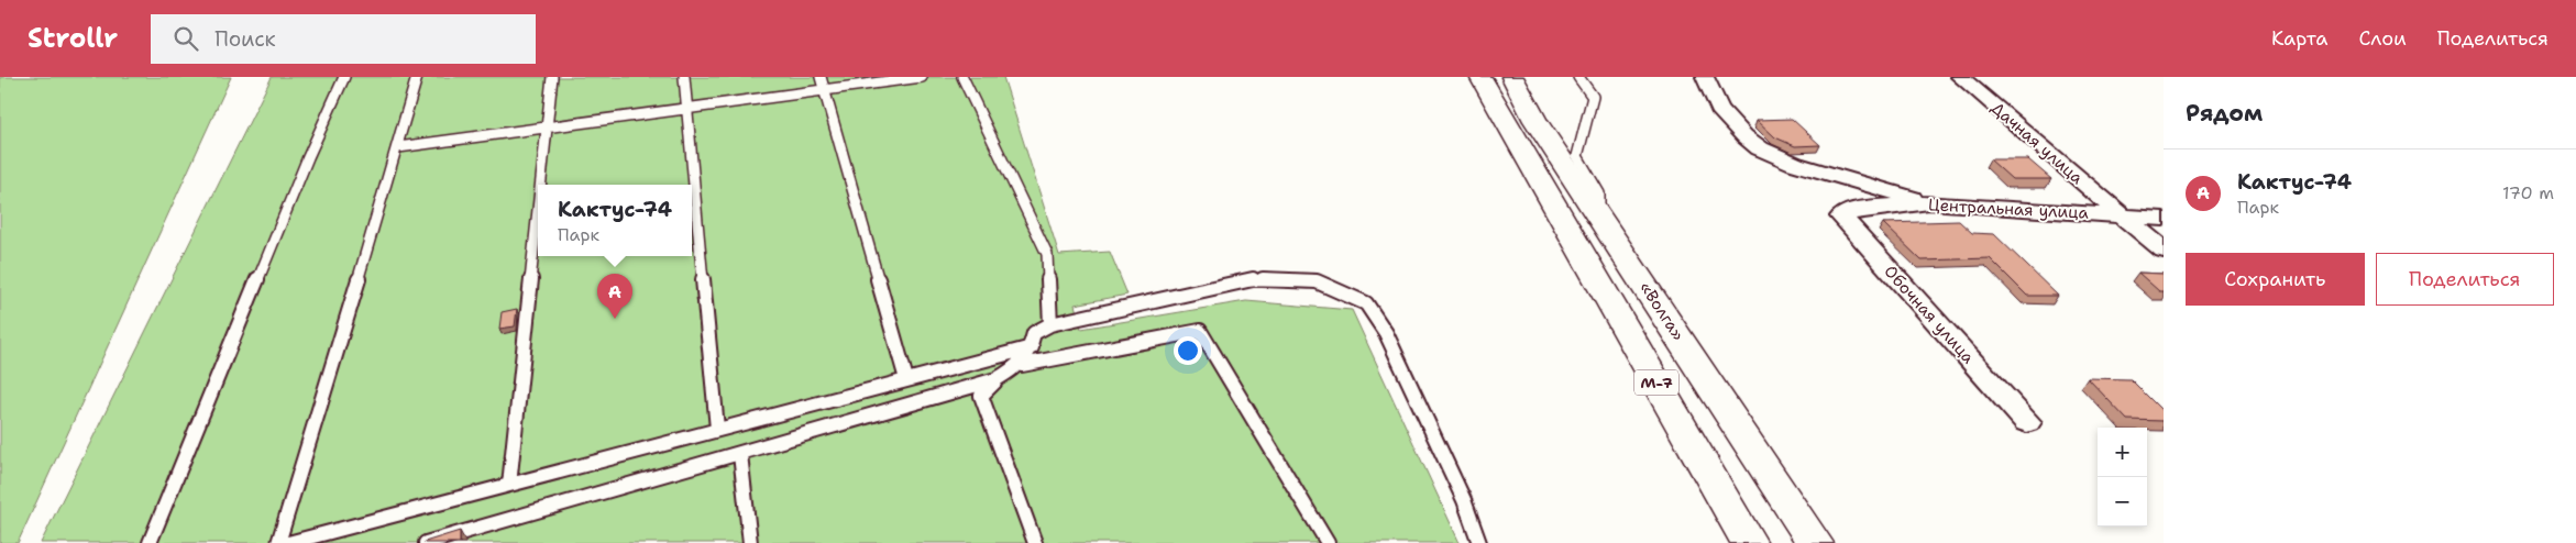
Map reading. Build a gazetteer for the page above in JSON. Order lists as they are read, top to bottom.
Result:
{
  "streets": {
    "highway": ["«Волга»", "М-7"],
    "street": ["Дачная улица", "Центральная улица", "Обочная улица"]
  },
  "crossings": [
    ["Дачная улица", "Центральная улица"],
    ["Центральная улица", "Обочная улица"]
  ],
  "page": {
    "header": "Strollr",
    "search": "Поиск",
    "nav": ["Карта", "Слои", "Поделиться"],
    "heading": "Рядом",
    "list": [
      {
        "mark": "A",
        "name": "Кактус-74",
        "note": "Парк",
        "value": "170 m"
      }
    ],
    "popup": ["Кактус-74", "Парк"],
    "buttons": ["Сохранить", "Поделиться"],
    "pins": "A",
    "map_buttons": ["+", "−"]
  }
}
